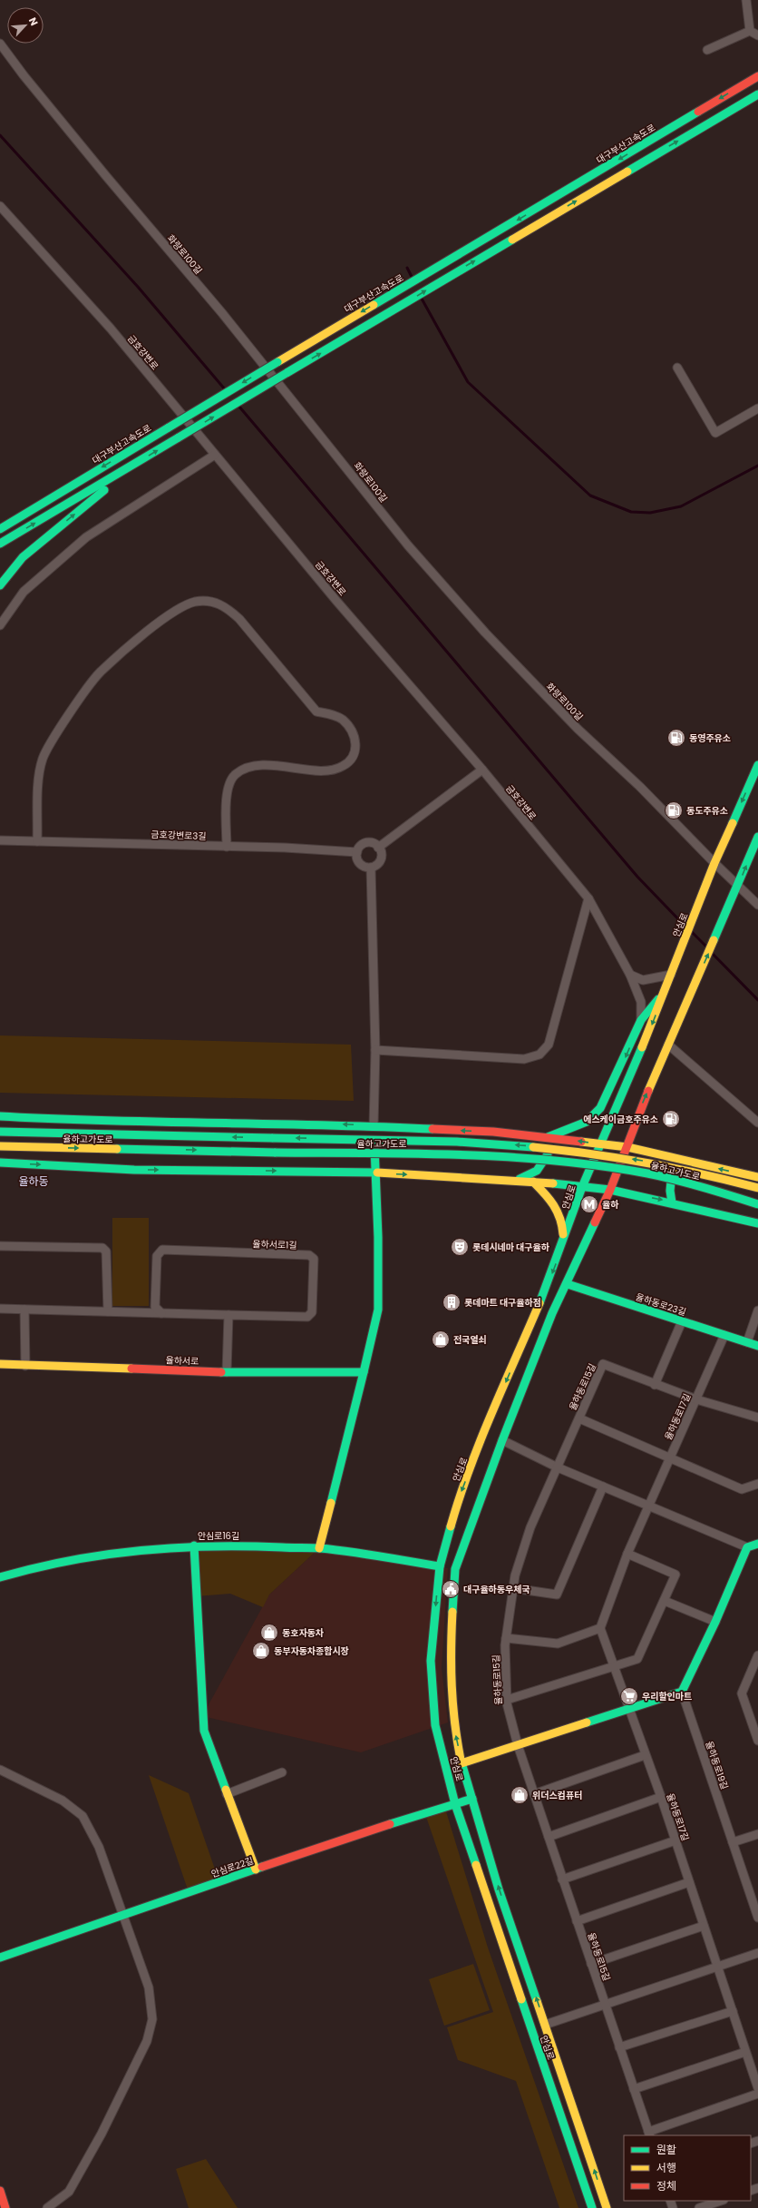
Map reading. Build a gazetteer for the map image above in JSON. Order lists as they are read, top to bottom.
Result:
{
  "streets": {
    "main road": [
      "대구부산고속도로",
      "안심로",
      "율하고가도로",
      "율하동로23길",
      "율하서로",
      "안심로16길",
      "안심로22길"
    ],
    "street": [
      "화랑로100길",
      "금호강변로",
      "금호강변로3길",
      "율하서로1길",
      "율하동로15길",
      "율하동로17길",
      "율하동로19길"
    ]
  },
  "crossings": [
    ["화랑로100길", "안심로"],
    ["안심로", "율하동로23길"],
    ["안심로", "안심로16길"],
    ["안심로", "안심로22길"],
    ["율하동로23길", "율하동로17길"]
  ],
  "districts": ["율하동"],
  "places": {
    "fuel station": ["동영주유소", "동도주유소", "에스케이금호주유소"],
    "metro station": ["율하"],
    "theatre": ["롯데시네마 대구율하"],
    "building": ["롯데마트 대구율하점"],
    "shop": [
      "전국열쇠",
      "동호자동차",
      "동부자동차종합시장",
      "위더스컴퓨터"
    ],
    "public building": ["대구율하동우체국"],
    "supermarket": ["우리할인마트"]
  },
  "legend": ["원활", "서행", "정체"],
  "north": "top right"
}
